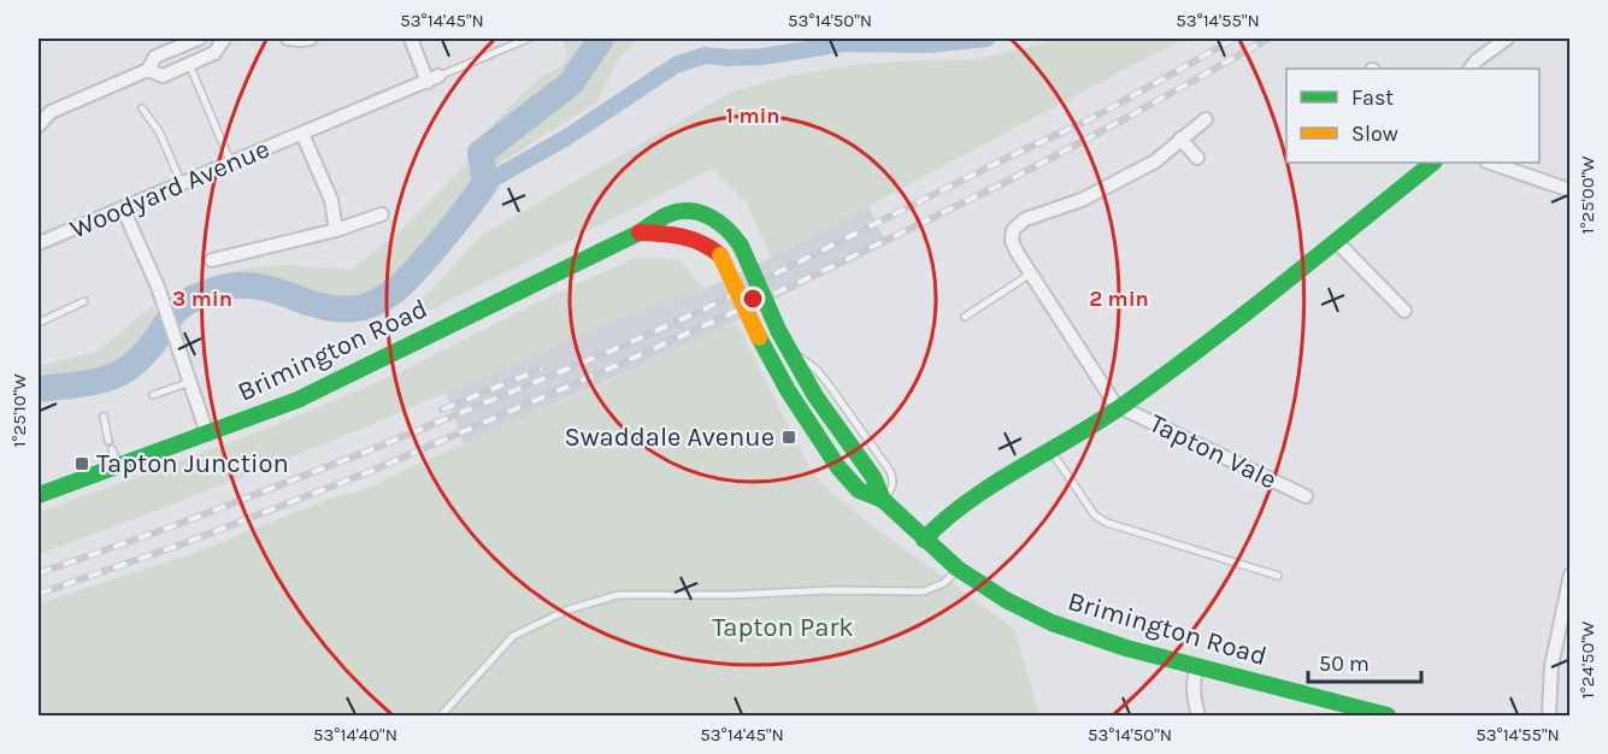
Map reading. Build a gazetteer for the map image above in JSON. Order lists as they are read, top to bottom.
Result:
{
  "streets": {
    "main road": ["Brimington Road"],
    "street": ["Woodyard Avenue", "Tapton Vale"]
  },
  "parks": ["Tapton Park"],
  "places": {
    "transit": ["Swaddale Avenue", "Tapton Junction"]
  },
  "legend": ["Fast", "Slow"],
  "scale_bar": "50 m",
  "coordinates": [
    "53°14'45\"N",
    "53°14'50\"N",
    "53°14'55\"N",
    "1°25'00\"W",
    "1°25'10\"W",
    "1°24'50\"W",
    "53°14'40\"N"
  ],
  "rings": ["1 min", "2 min", "3 min"]
}
